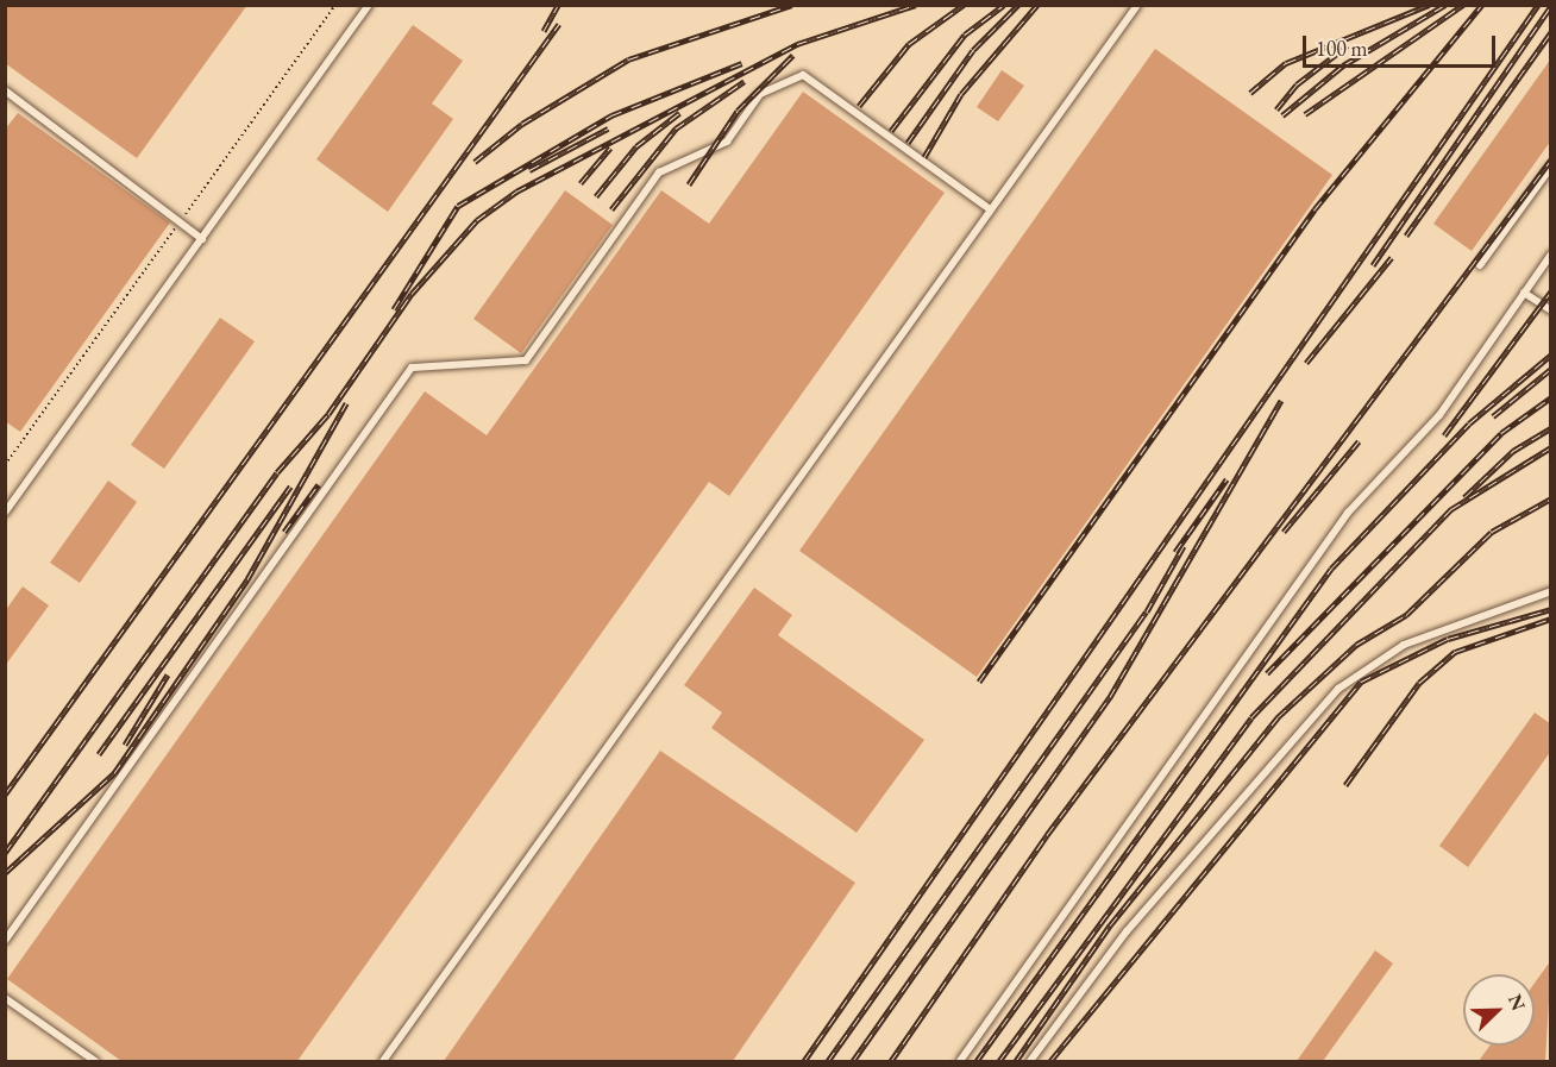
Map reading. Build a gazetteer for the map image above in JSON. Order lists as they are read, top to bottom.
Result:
{
  "scale_bar": "100 m",
  "north": "top right"
}
